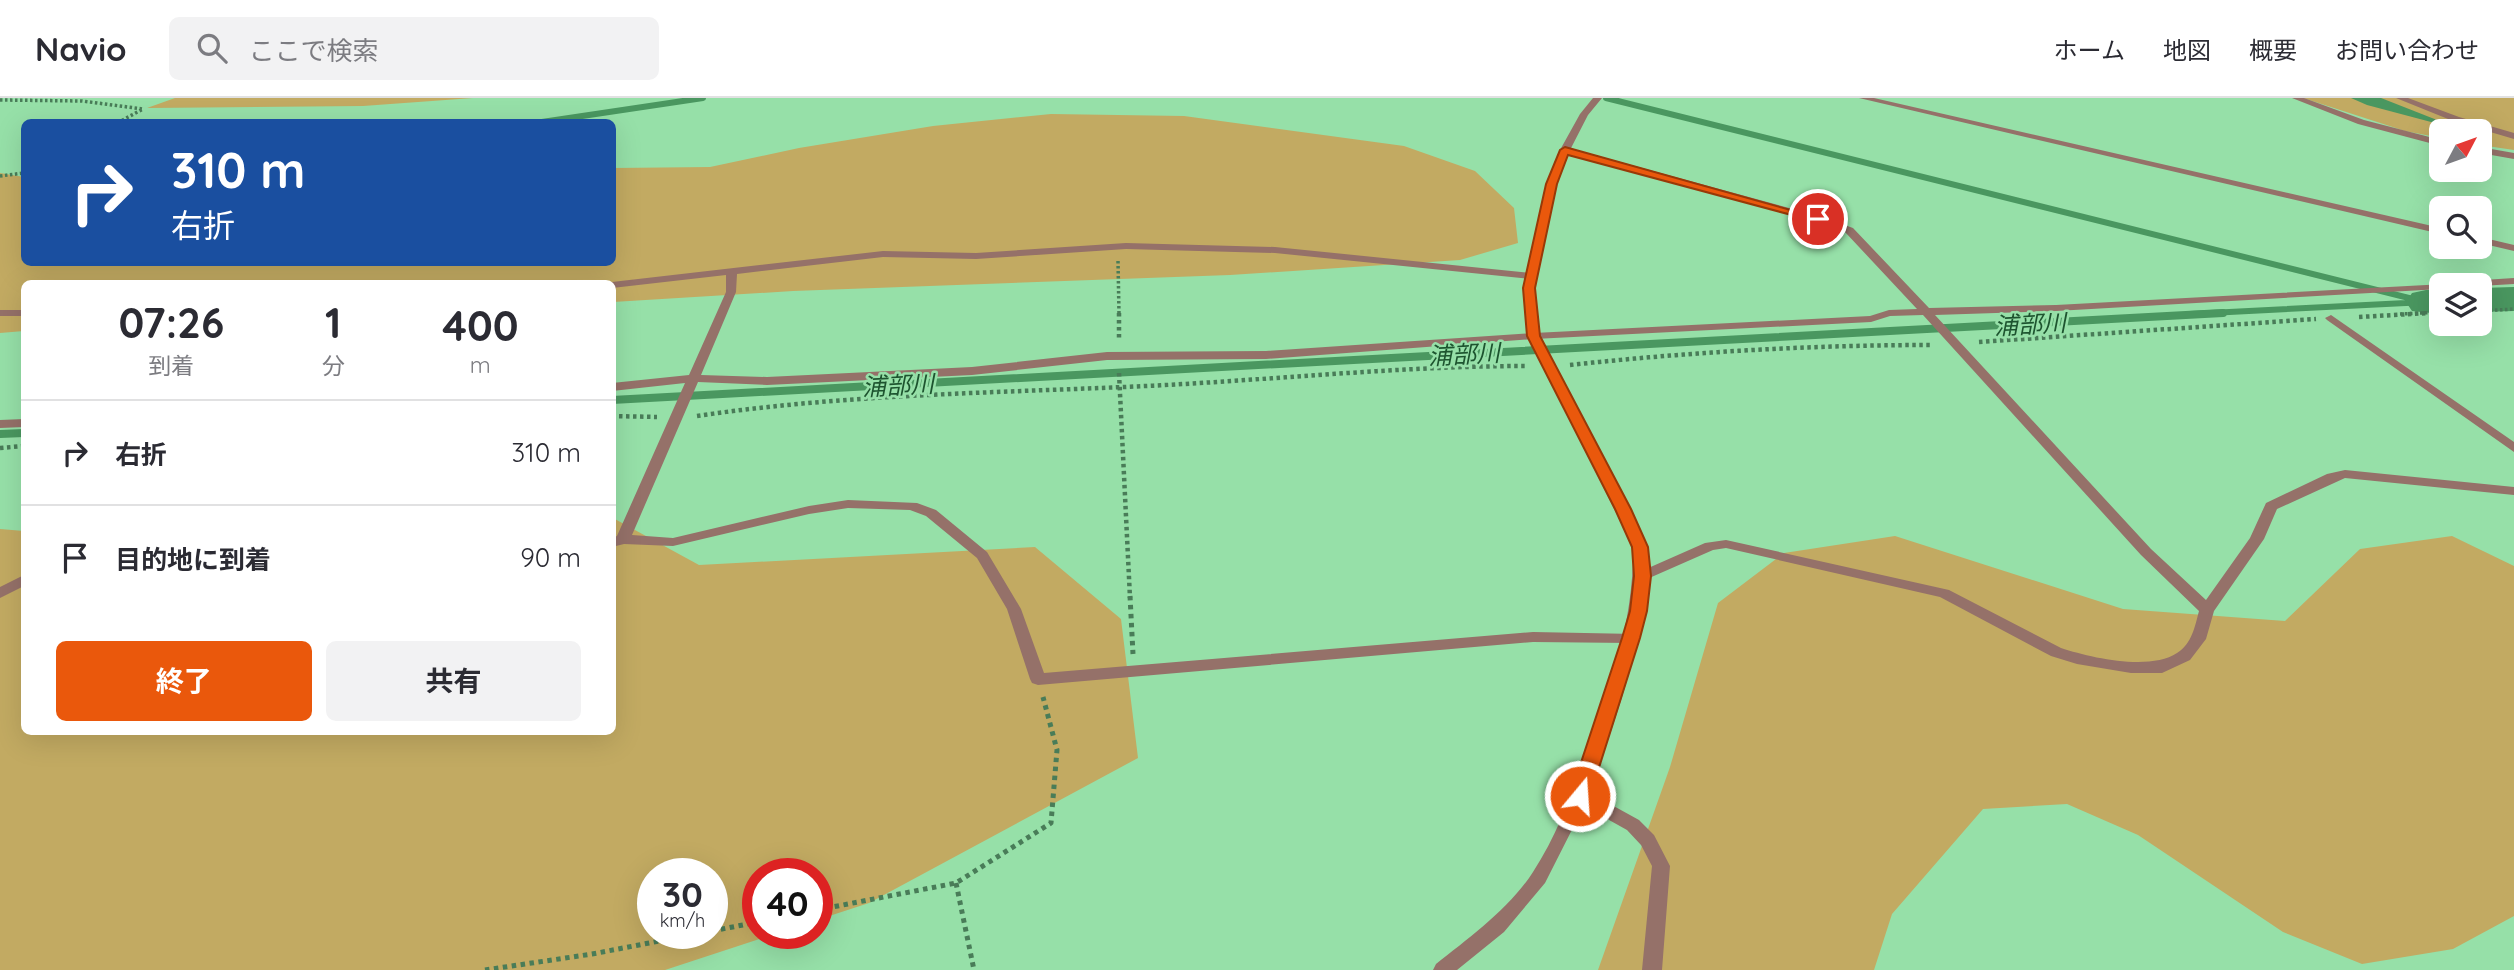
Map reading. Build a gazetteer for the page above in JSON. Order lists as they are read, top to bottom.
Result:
{
  "water": ["浦部川"],
  "north": "top right",
  "page": {
    "header": "Navio",
    "search": "ここで検索",
    "nav": [
      "ホーム",
      "地図",
      "概要",
      "お問い合わせ"
    ],
    "turn": ["310 m", "右折"],
    "eta": [
      "07:26",
      "到着",
      "1",
      "分",
      "400",
      "m"
    ],
    "list": [
      {
        "name": "右折",
        "value": "310 m"
      },
      {
        "name": "目的地に到着",
        "value": "90 m"
      }
    ],
    "buttons": ["終了", "共有"],
    "speed": "30 km/h",
    "limit": "40"
  }
}
